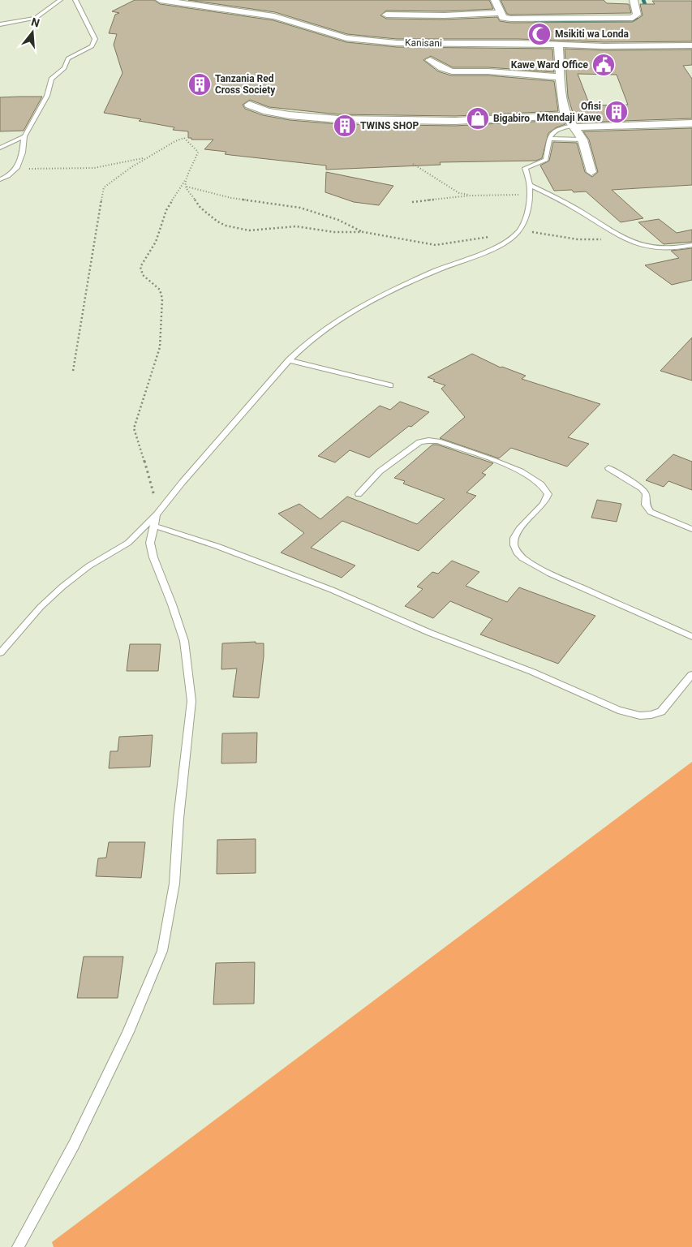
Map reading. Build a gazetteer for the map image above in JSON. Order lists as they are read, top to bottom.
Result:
{
  "streets": {
    "street": ["Kanisani"]
  },
  "places": {
    "mosque": ["Msikiti wa Londa"],
    "public building": ["Kawe Ward Office"],
    "building": ["Tanzania Red Cross Society", "Ofisi Mtendaji Kawe", "TWINS SHOP"],
    "shop": ["Bigabiro"]
  },
  "north": "top"
}
